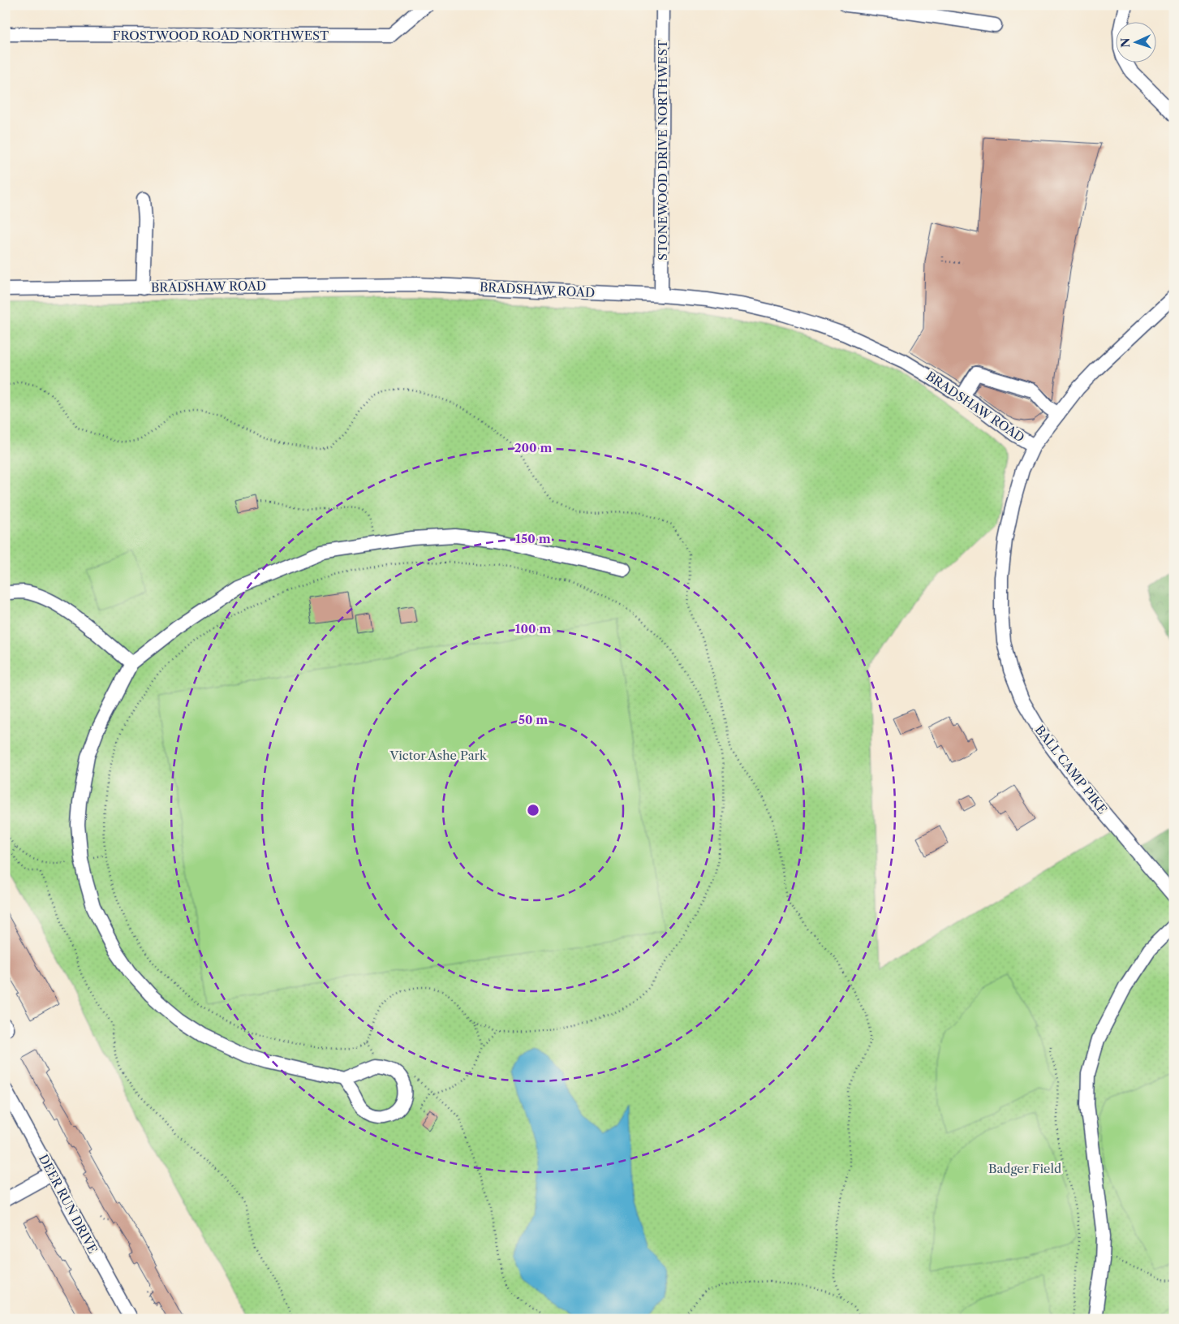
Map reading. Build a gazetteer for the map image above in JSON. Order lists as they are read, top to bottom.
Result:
{
  "streets": {
    "street": [
      "FROSTWOOD ROAD NORTHWEST",
      "STONEWOOD DRIVE NORTHWEST",
      "BRADSHAW ROAD",
      "BALL CAMP PIKE",
      "DEER RUN DRIVE"
    ]
  },
  "crossings": [
    ["STONEWOOD DRIVE NORTHWEST", "BRADSHAW ROAD"],
    ["BRADSHAW ROAD", "BALL CAMP PIKE"]
  ],
  "parks": ["Victor Ashe Park", "Badger Field"],
  "north": "left",
  "rings": [
    "200 m",
    "150 m",
    "100 m",
    "50 m"
  ]
}
